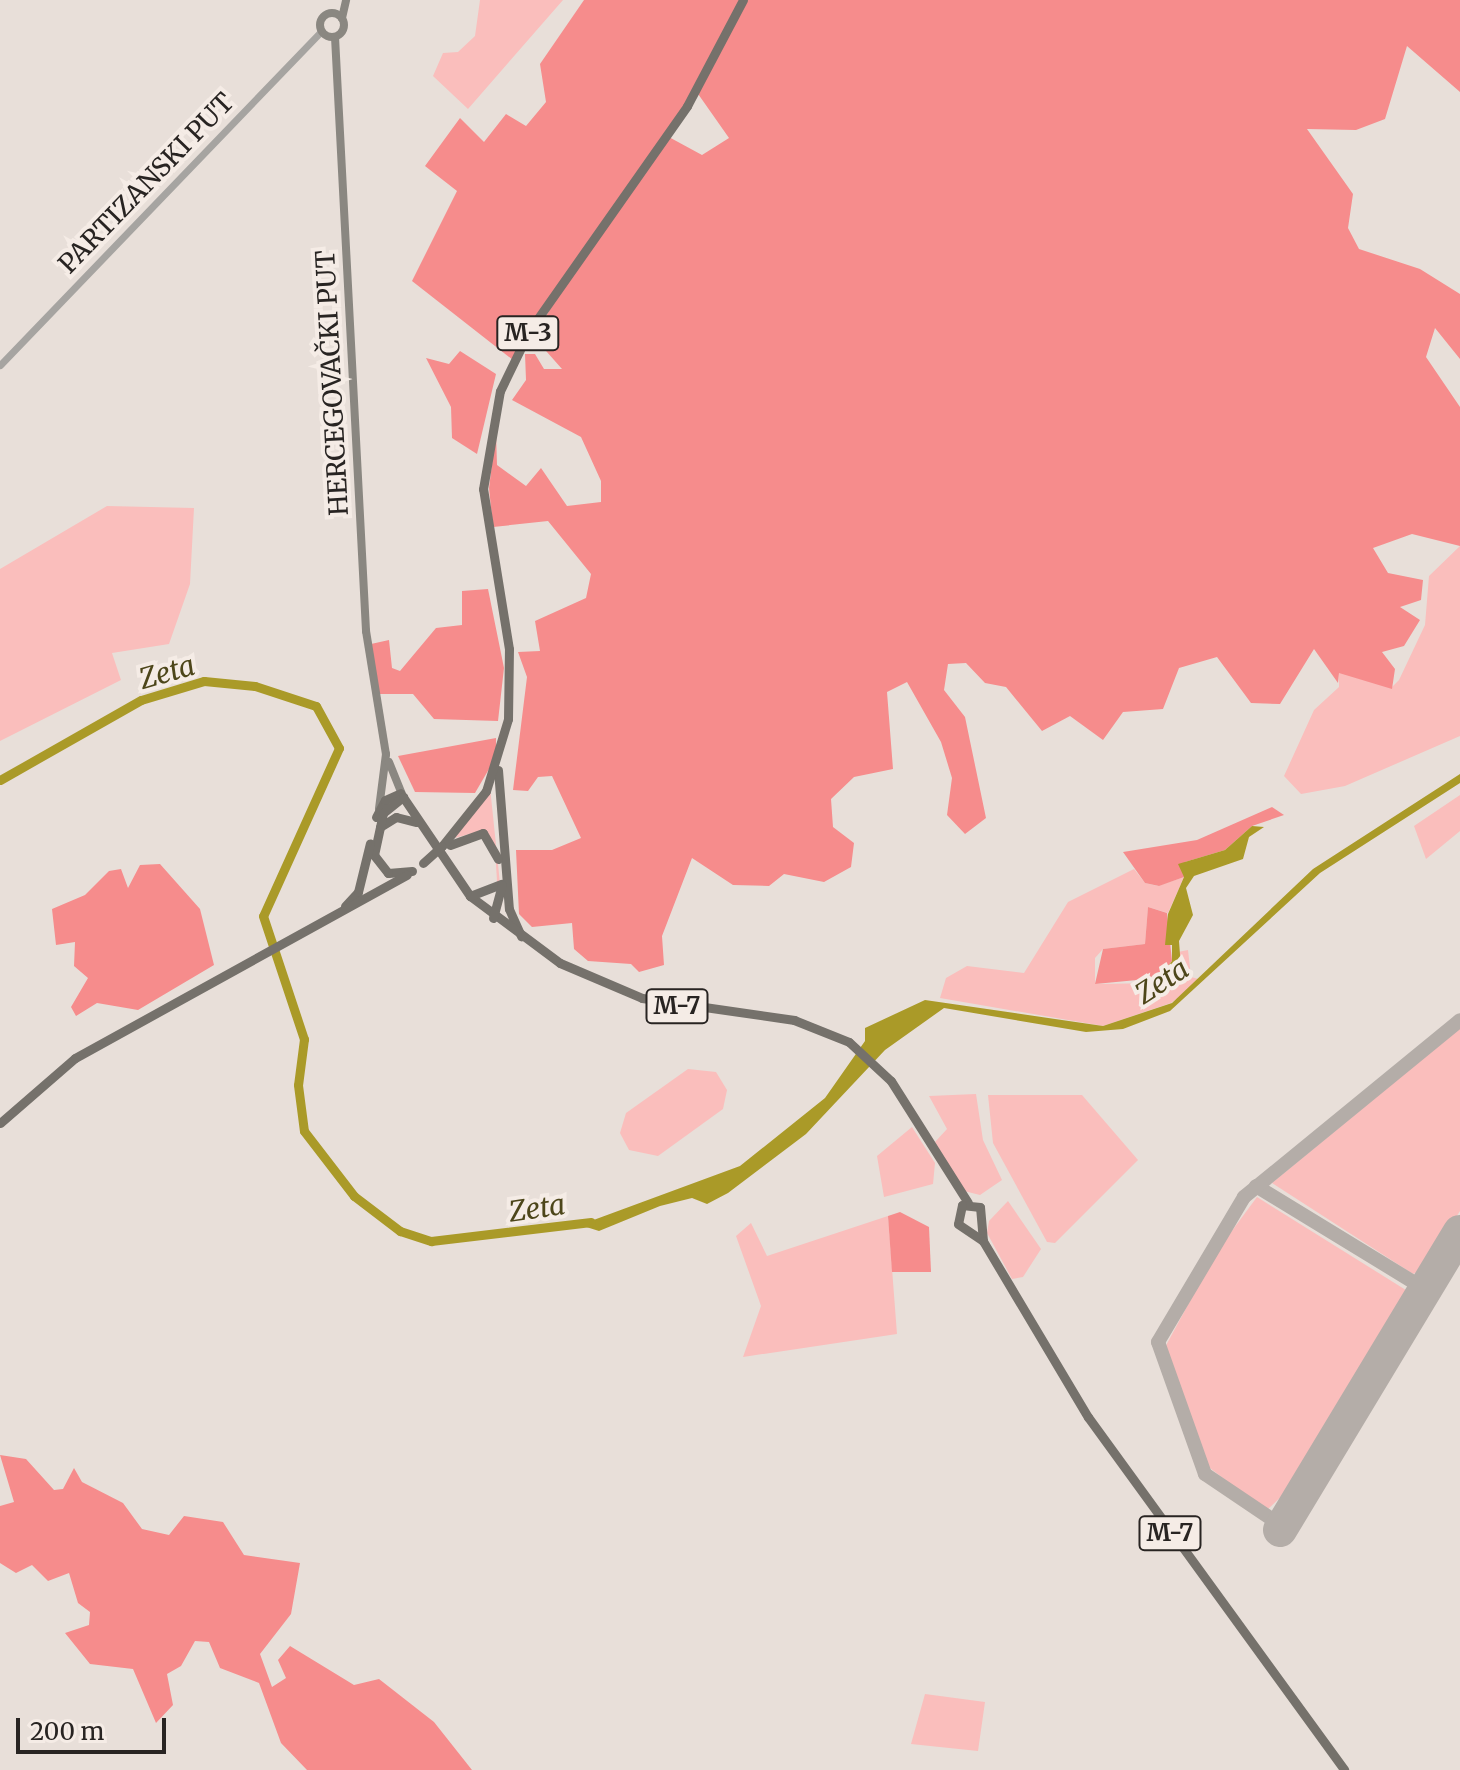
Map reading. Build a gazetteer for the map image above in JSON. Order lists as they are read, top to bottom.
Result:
{
  "streets": {
    "main road": ["M-3", "HERCEGOVAČKI PUT", "M-7"],
    "street": ["PARTIZANSKI PUT"]
  },
  "water": ["Zeta"],
  "scale_bar": "200 m"
}
